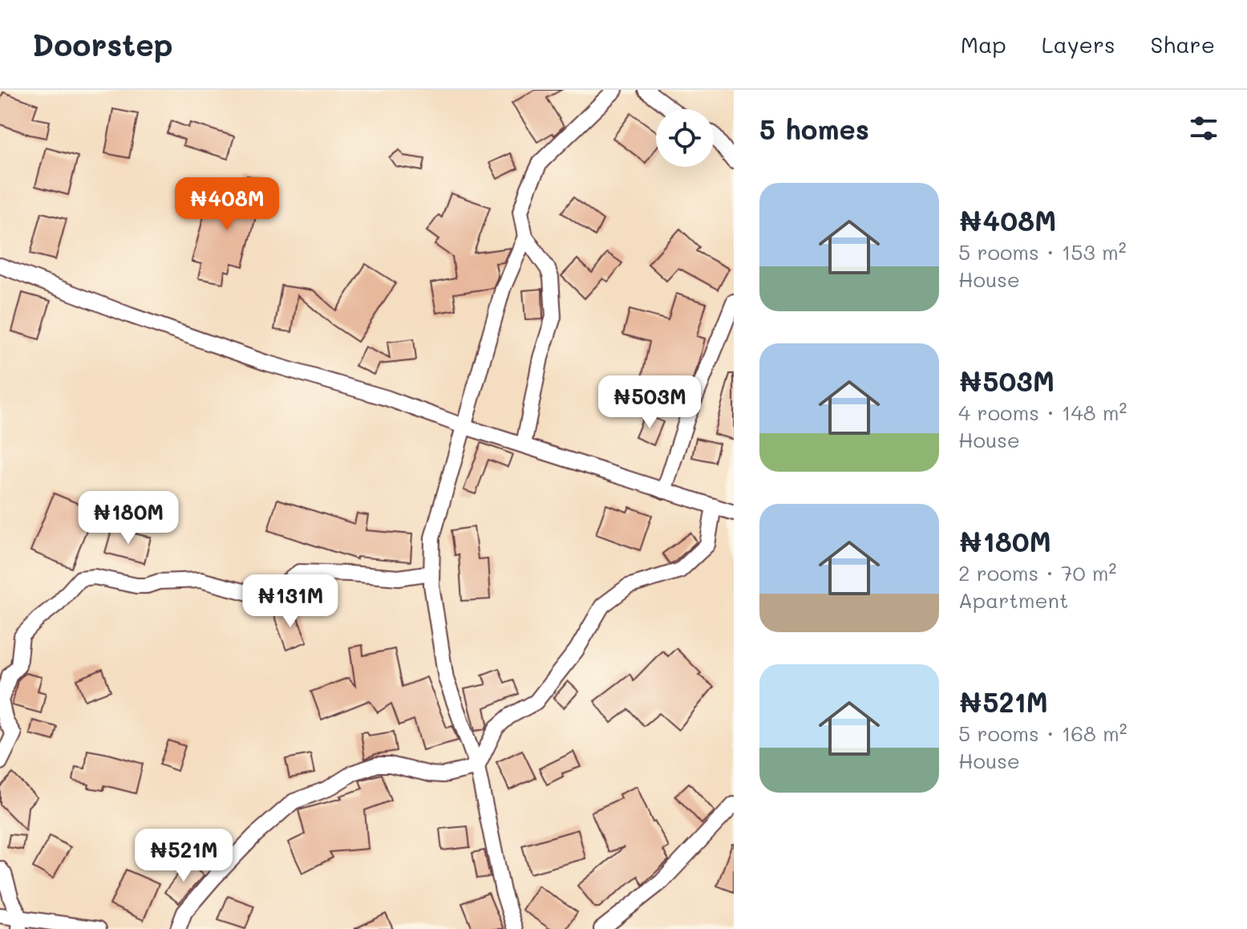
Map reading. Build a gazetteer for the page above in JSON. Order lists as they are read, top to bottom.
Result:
{
  "page": {
    "header": "Doorstep",
    "nav": ["Map", "Layers", "Share"],
    "heading": "5 homes",
    "list": [
      {
        "name": "₦408M",
        "note": "5 rooms · 153 m² · House"
      },
      {
        "name": "₦503M",
        "note": "4 rooms · 148 m² · House"
      },
      {
        "name": "₦180M",
        "note": "2 rooms · 70 m² · Apartment"
      },
      {
        "name": "₦521M",
        "note": "5 rooms · 168 m² · House"
      }
    ],
    "price": [
      "₦408M",
      "₦503M",
      "₦180M",
      "₦131M",
      "₦521M"
    ]
  }
}
